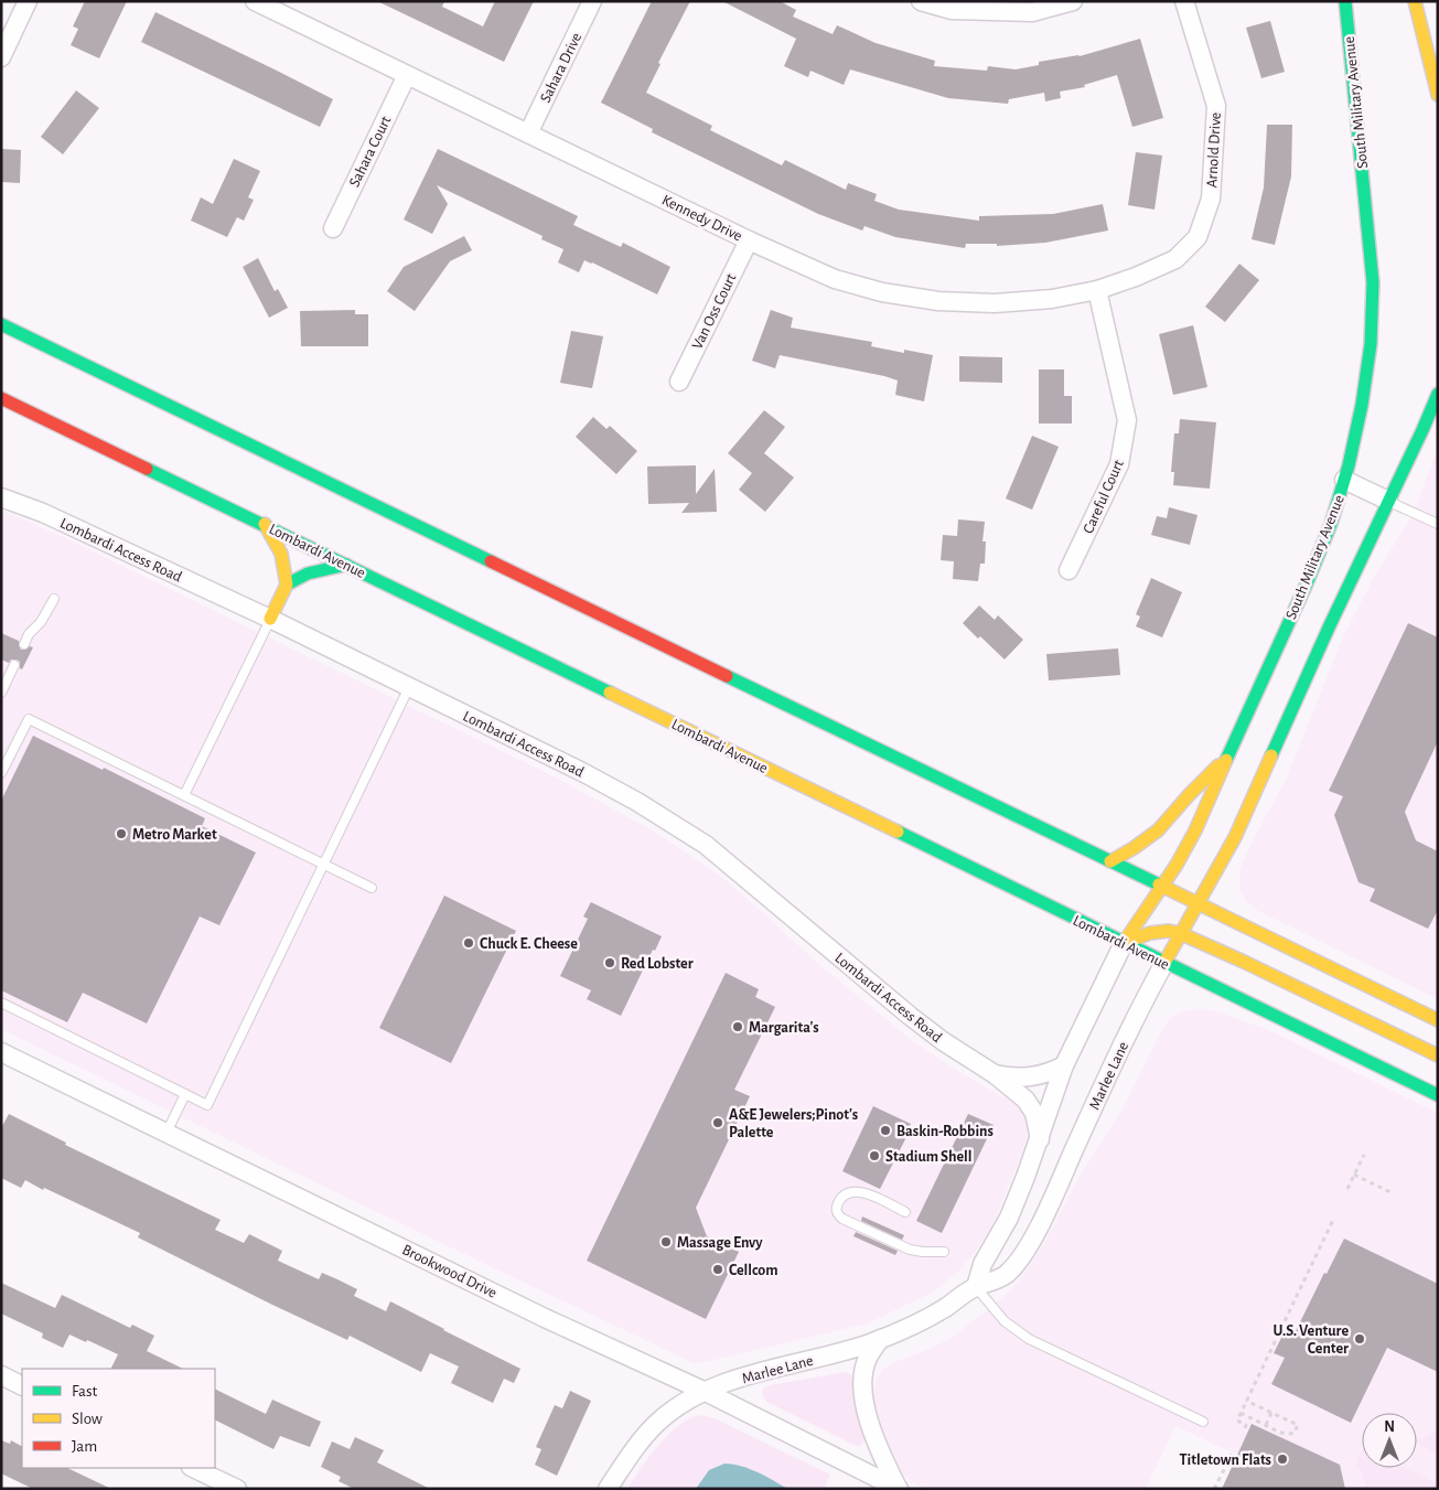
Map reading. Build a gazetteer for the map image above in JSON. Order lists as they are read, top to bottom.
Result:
{
  "streets": {
    "main road": ["South Military Avenue", "Lombardi Avenue"],
    "street": [
      "Sahara Drive",
      "Arnold Drive",
      "Sahara Court",
      "Kennedy Drive",
      "Van Oss Court",
      "Careful Court",
      "Lombardi Access Road",
      "Marlee Lane",
      "Brookwood Drive"
    ]
  },
  "crossings": [
    ["Sahara Drive", "Kennedy Drive"],
    ["South Military Avenue", "Lombardi Avenue"],
    ["Arnold Drive", "Kennedy Drive"],
    ["Sahara Court", "Kennedy Drive"],
    ["Kennedy Drive", "Van Oss Court"],
    ["Kennedy Drive", "Careful Court"],
    ["Lombardi Avenue", "Marlee Lane"],
    ["Marlee Lane", "Brookwood Drive"]
  ],
  "places": [
    "Metro Market",
    "Chuck E. Cheese",
    "Red Lobster",
    "Margarita's",
    "A&E Jewelers;Pinot's Palette",
    "Baskin-Robbins",
    "Stadium Shell",
    "Massage Envy",
    "Cellcom",
    "U.S. Venture Center",
    "Titletown Flats"
  ],
  "legend": ["Fast", "Slow", "Jam"],
  "north": "top"
}
